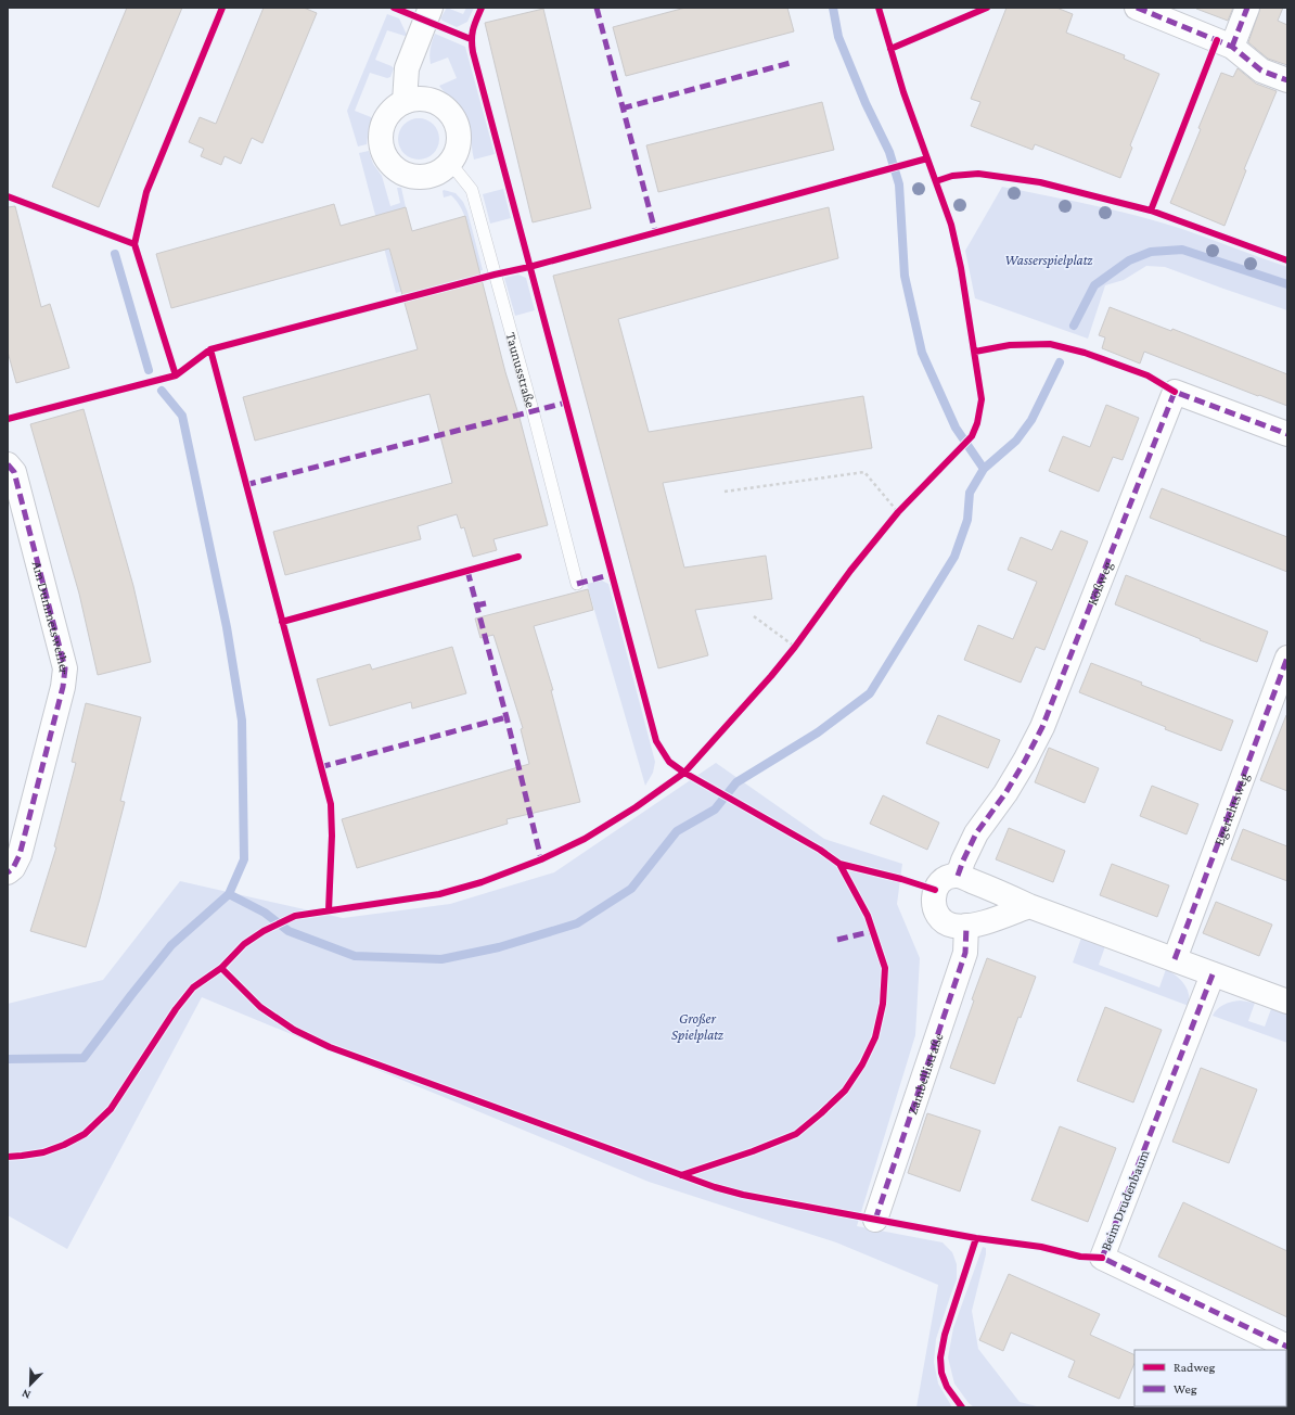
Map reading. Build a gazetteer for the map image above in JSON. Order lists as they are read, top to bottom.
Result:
{
  "streets": {
    "street": [
      "Kößweg",
      "Am Dummetsweiher",
      "Egerichtsweg",
      "Zambellistraße",
      "Beim Drudenbaum"
    ],
    "lane": ["Taunusstraße"]
  },
  "parks": ["Wasserspielplatz", "Großer Spielplatz"],
  "legend": ["Radweg", "Weg"],
  "north": "bottom left"
}
